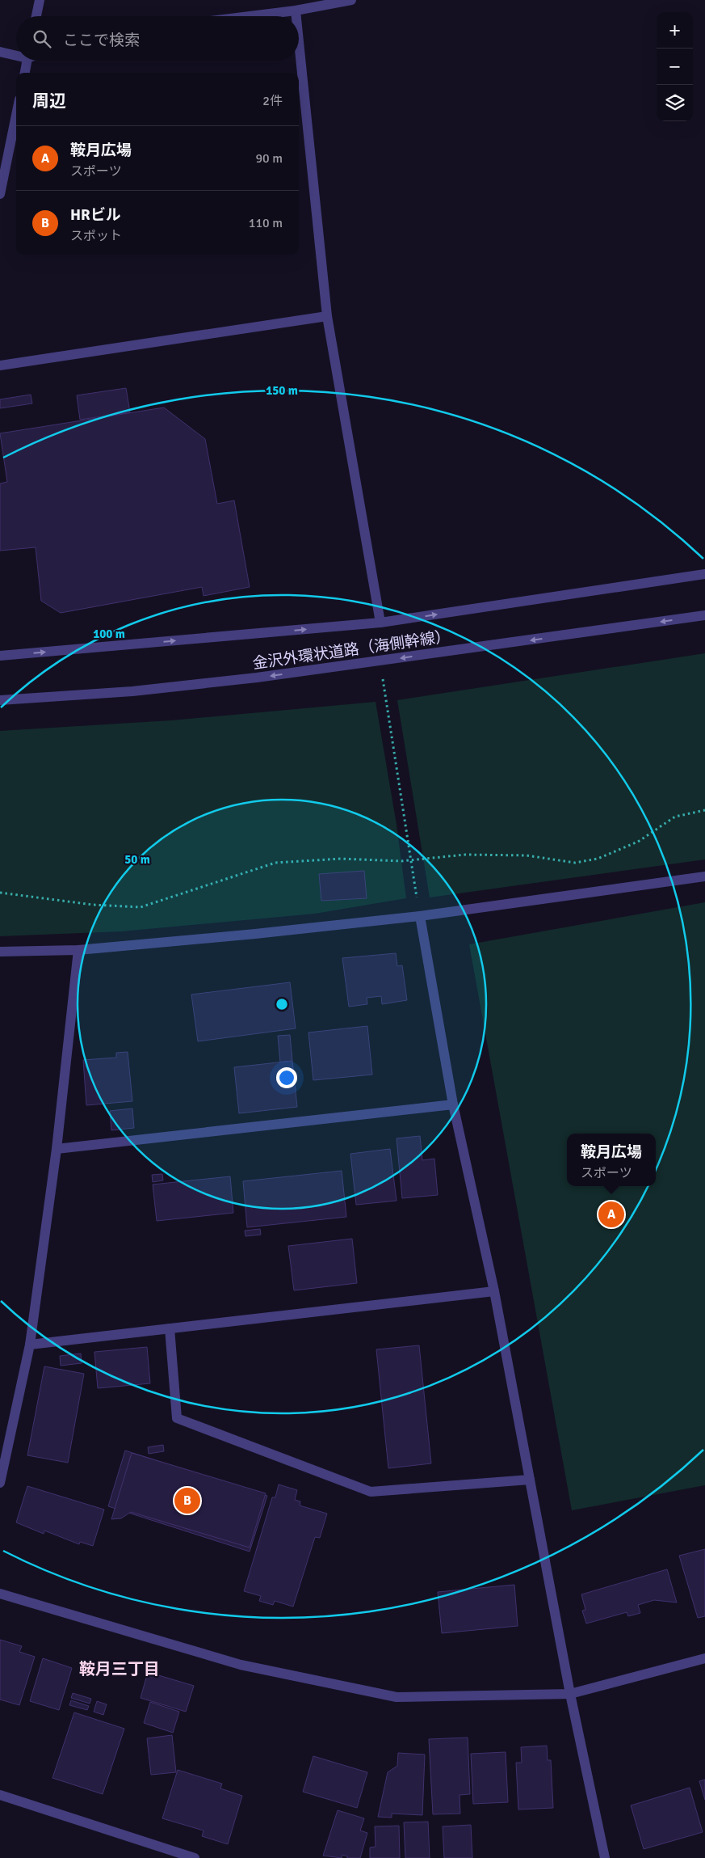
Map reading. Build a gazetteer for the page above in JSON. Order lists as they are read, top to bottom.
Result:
{
  "streets": {
    "street": ["金沢外環状道路（海側幹線）"]
  },
  "districts": ["鞍月三丁目"],
  "page": {
    "map_buttons": ["+", "−"],
    "search": "ここで検索",
    "heading": ["周辺", "2件"],
    "list": [
      {
        "mark": "A",
        "name": "鞍月広場",
        "note": "スポーツ",
        "value": "90 m"
      },
      {
        "mark": "B",
        "name": "HRビル",
        "note": "スポット",
        "value": "110 m"
      }
    ],
    "popup": ["鞍月広場", "スポーツ"],
    "pins": ["A", "B"]
  },
  "rings": ["150 m", "100 m", "50 m"]
}
